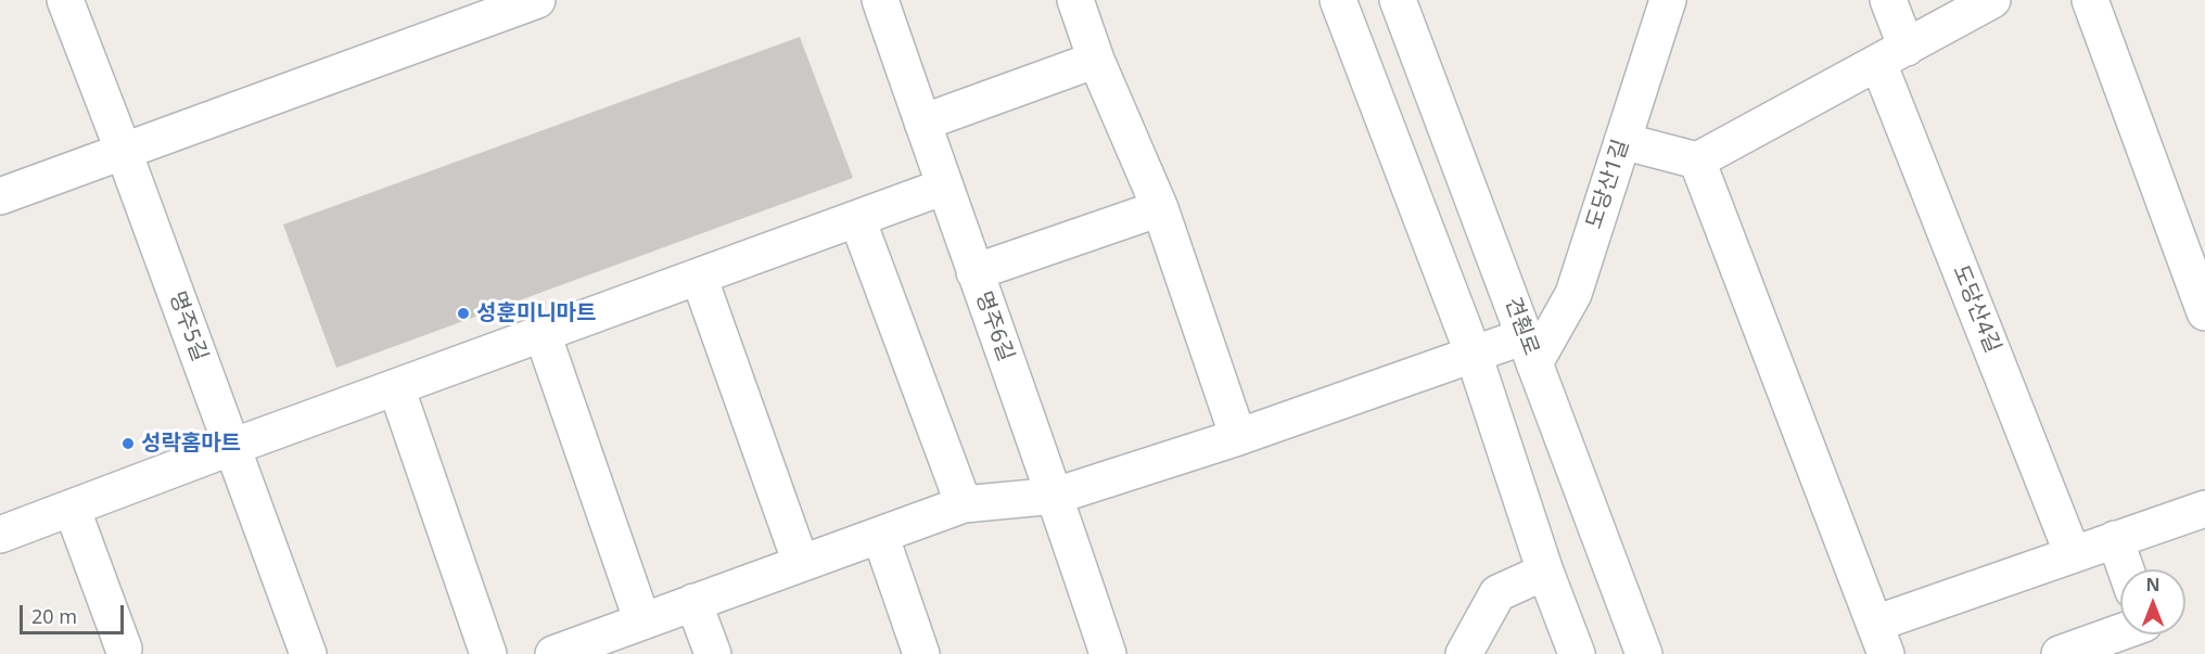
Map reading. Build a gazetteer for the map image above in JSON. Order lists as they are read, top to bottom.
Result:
{
  "streets": {
    "street": [
      "도당산1길",
      "도당산4길",
      "명주5길",
      "명주6길",
      "견훤로"
    ]
  },
  "crossings": [
    ["도당산1길", "견훤로"]
  ],
  "places": ["성훈미니마트", "성락홈마트"],
  "scale_bar": "20 m",
  "north": "top"
}
